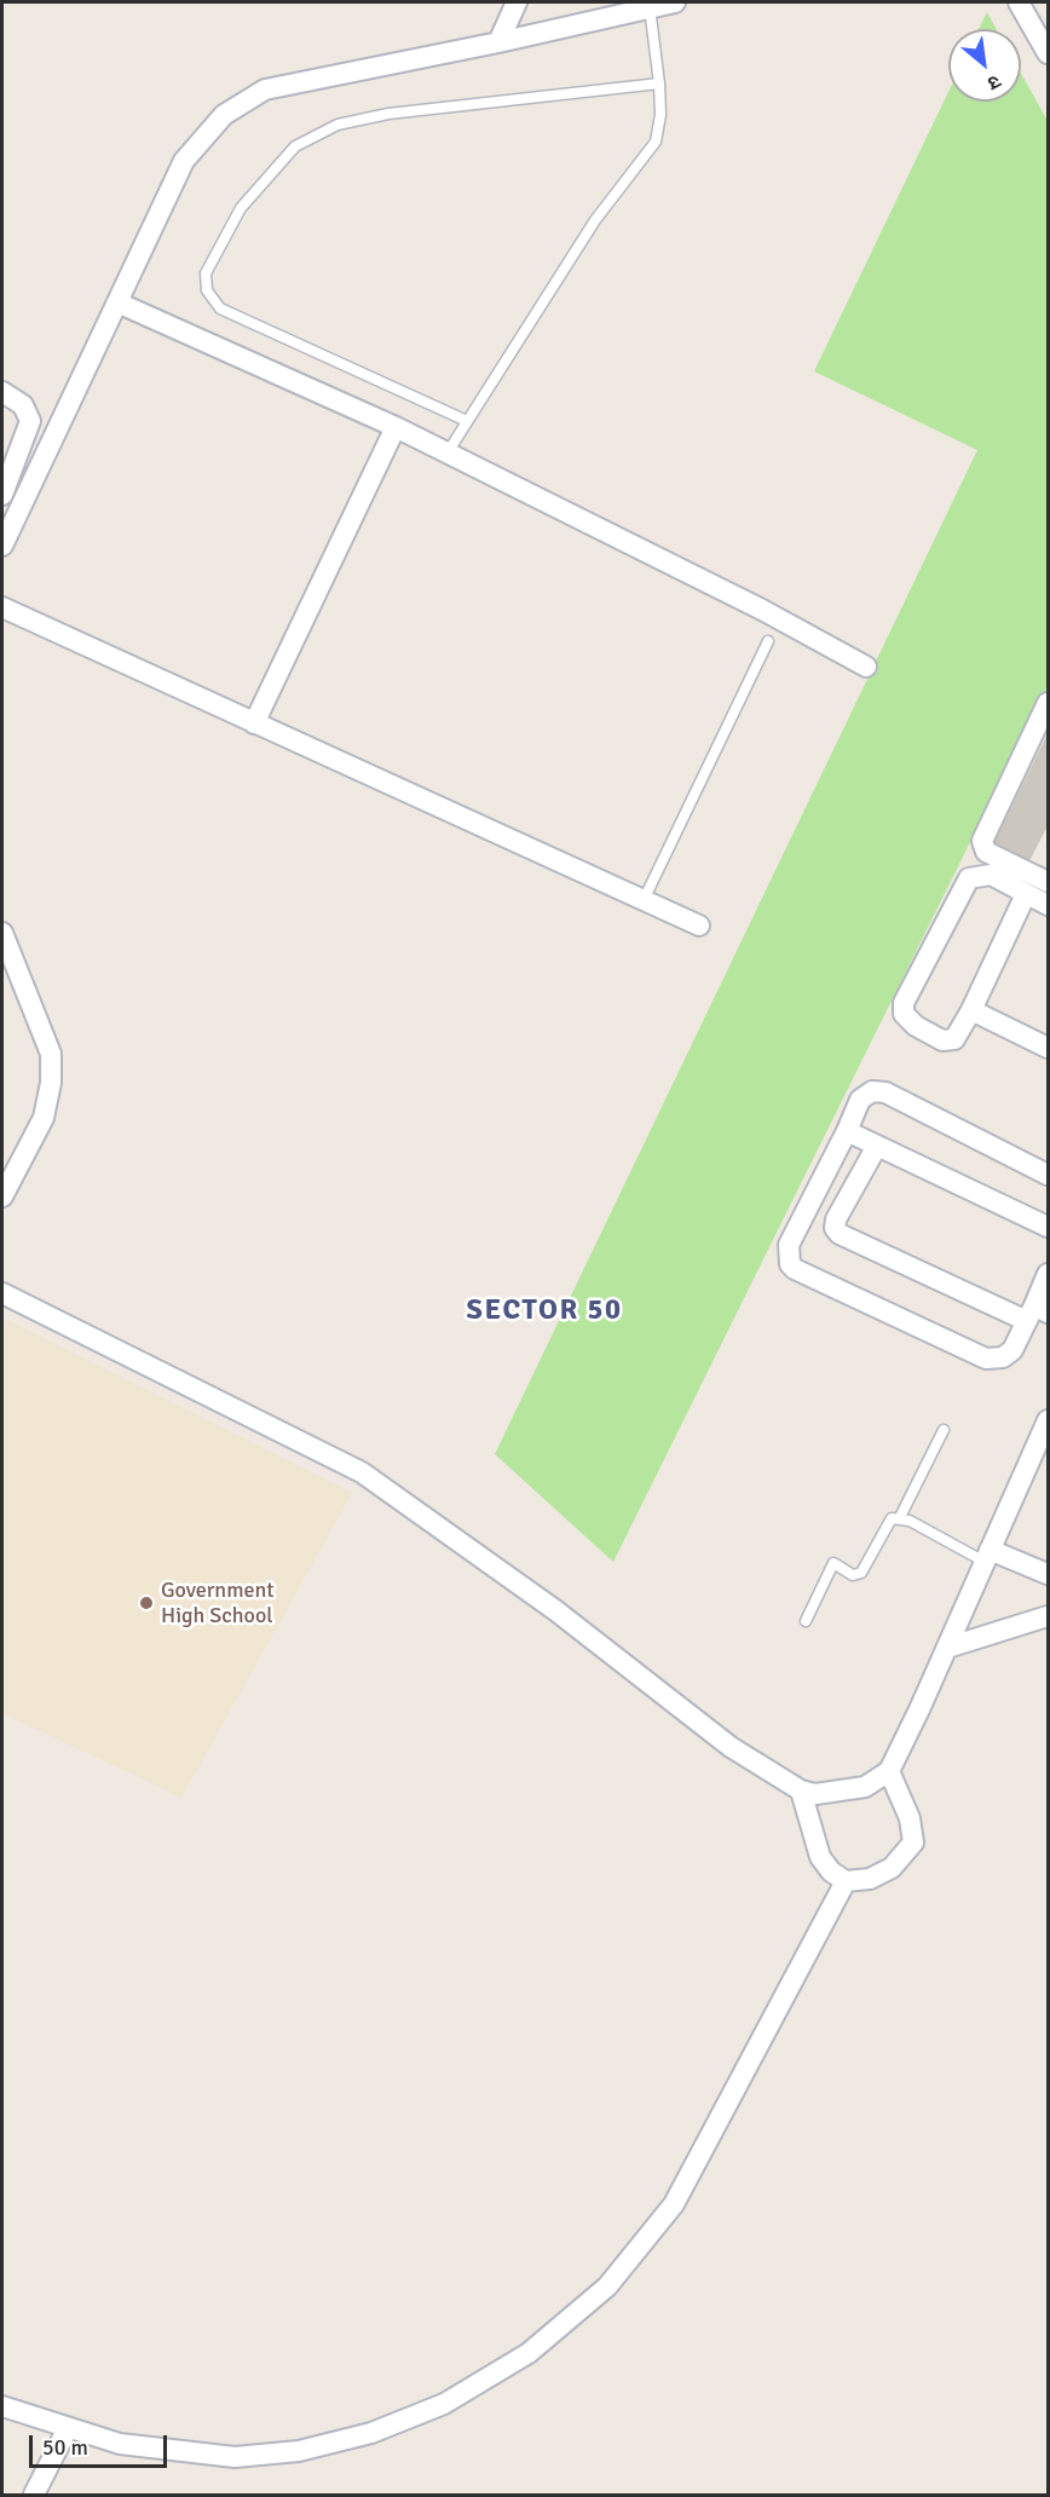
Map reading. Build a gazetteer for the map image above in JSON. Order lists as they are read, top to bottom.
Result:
{
  "districts": ["SECTOR 50"],
  "places": ["Government High School"],
  "scale_bar": "50 m",
  "north": "bottom right"
}
